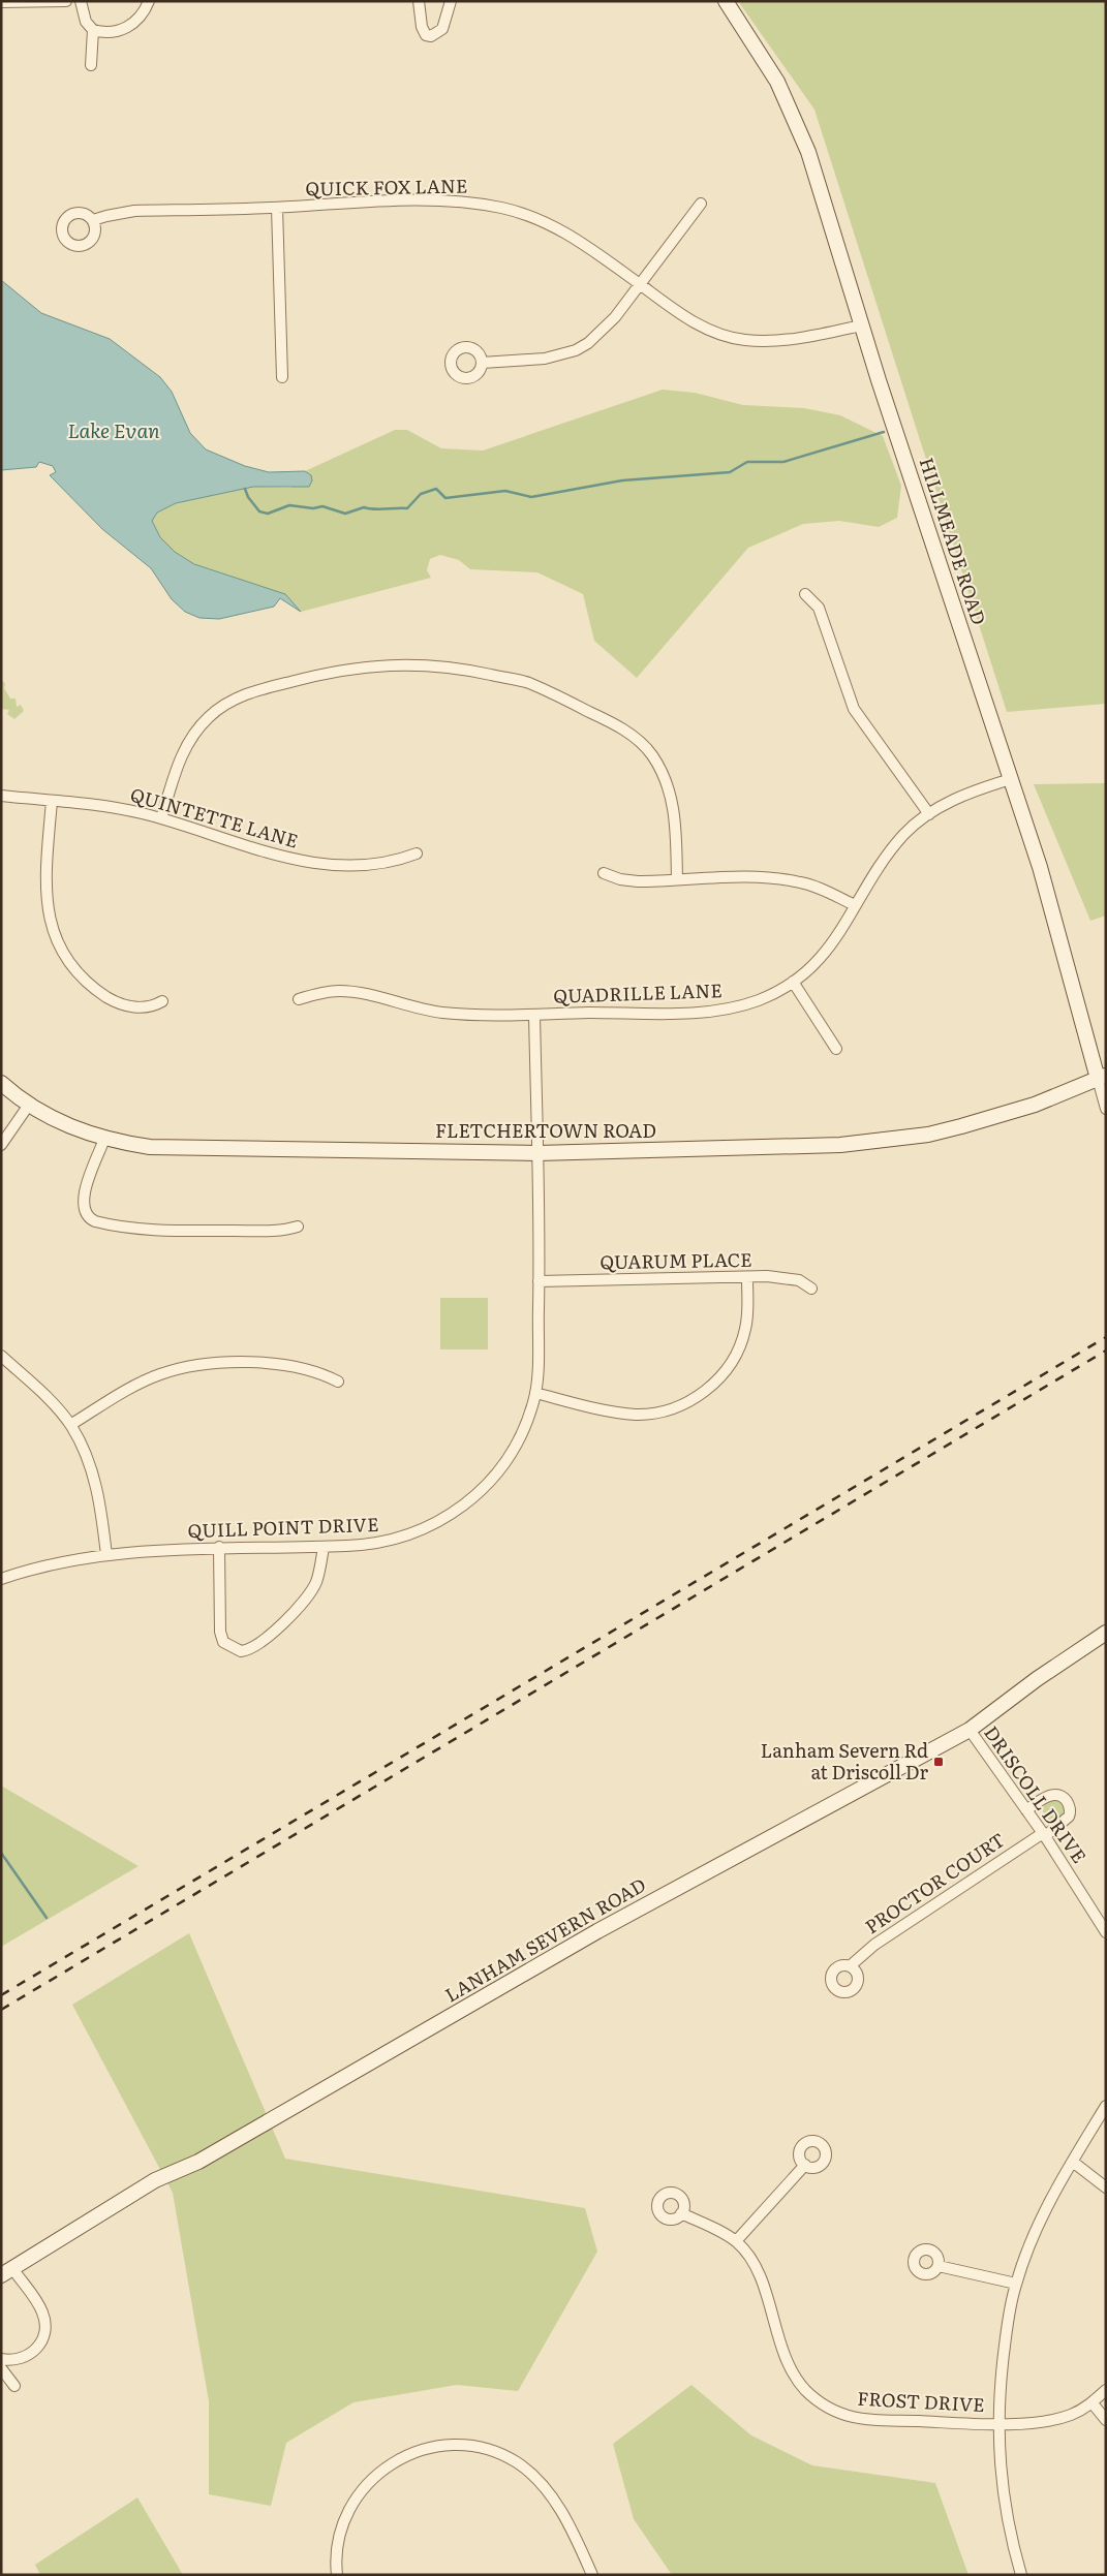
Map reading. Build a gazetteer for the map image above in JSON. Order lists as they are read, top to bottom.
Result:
{
  "streets": {
    "street": [
      "QUICK FOX LANE",
      "HILLMEADE ROAD",
      "QUINTETTE LANE",
      "QUADRILLE LANE",
      "FLETCHERTOWN ROAD",
      "QUARUM PLACE",
      "QUILL POINT DRIVE",
      "DRISCOLL DRIVE",
      "PROCTOR COURT",
      "LANHAM SEVERN ROAD",
      "FROST DRIVE"
    ]
  },
  "crossings": [
    ["QUICK FOX LANE", "HILLMEADE ROAD"],
    ["HILLMEADE ROAD", "QUADRILLE LANE"],
    ["HILLMEADE ROAD", "FLETCHERTOWN ROAD"],
    ["QUADRILLE LANE", "QUILL POINT DRIVE"],
    ["FLETCHERTOWN ROAD", "QUILL POINT DRIVE"],
    ["QUARUM PLACE", "QUILL POINT DRIVE"],
    ["DRISCOLL DRIVE", "PROCTOR COURT"],
    ["DRISCOLL DRIVE", "LANHAM SEVERN ROAD"]
  ],
  "water": ["Lake Evan"],
  "places": {
    "transit": ["Lanham Severn Rd at Driscoll Dr"]
  }
}
